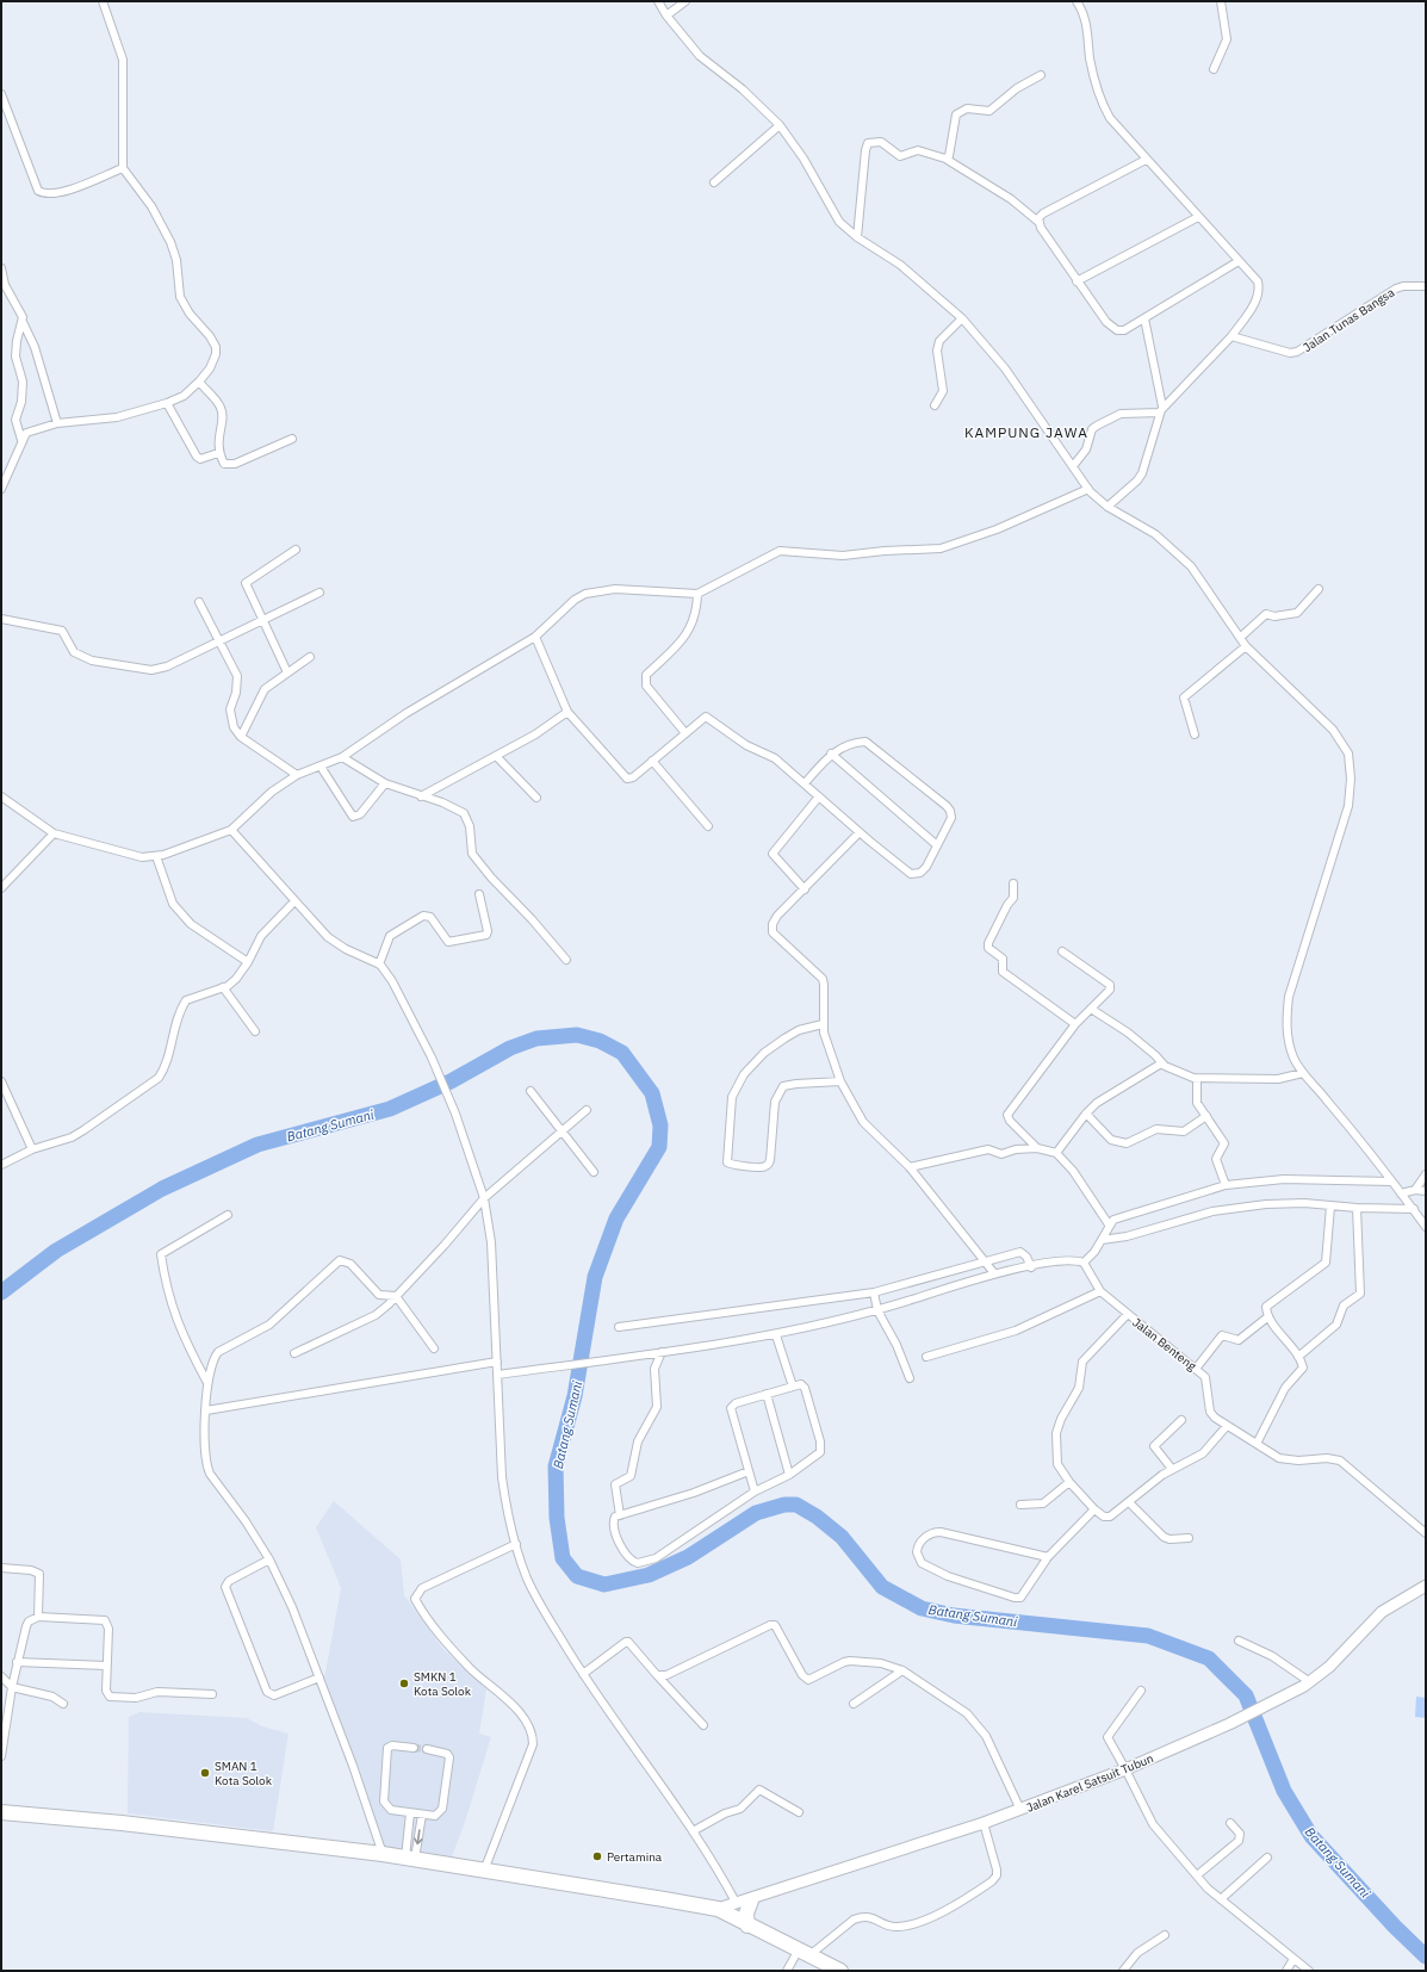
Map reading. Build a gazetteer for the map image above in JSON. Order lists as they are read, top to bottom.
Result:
{
  "streets": {
    "street": ["Jalan Tunas Bangsa", "Jalan Benteng", "Jalan Karel Satsuit Tubun"]
  },
  "districts": ["KAMPUNG JAWA"],
  "water": ["Batang Sumani"],
  "places": ["SMKN 1 Kota Solok", "SMAN 1 Kota Solok", "Pertamina"]
}
